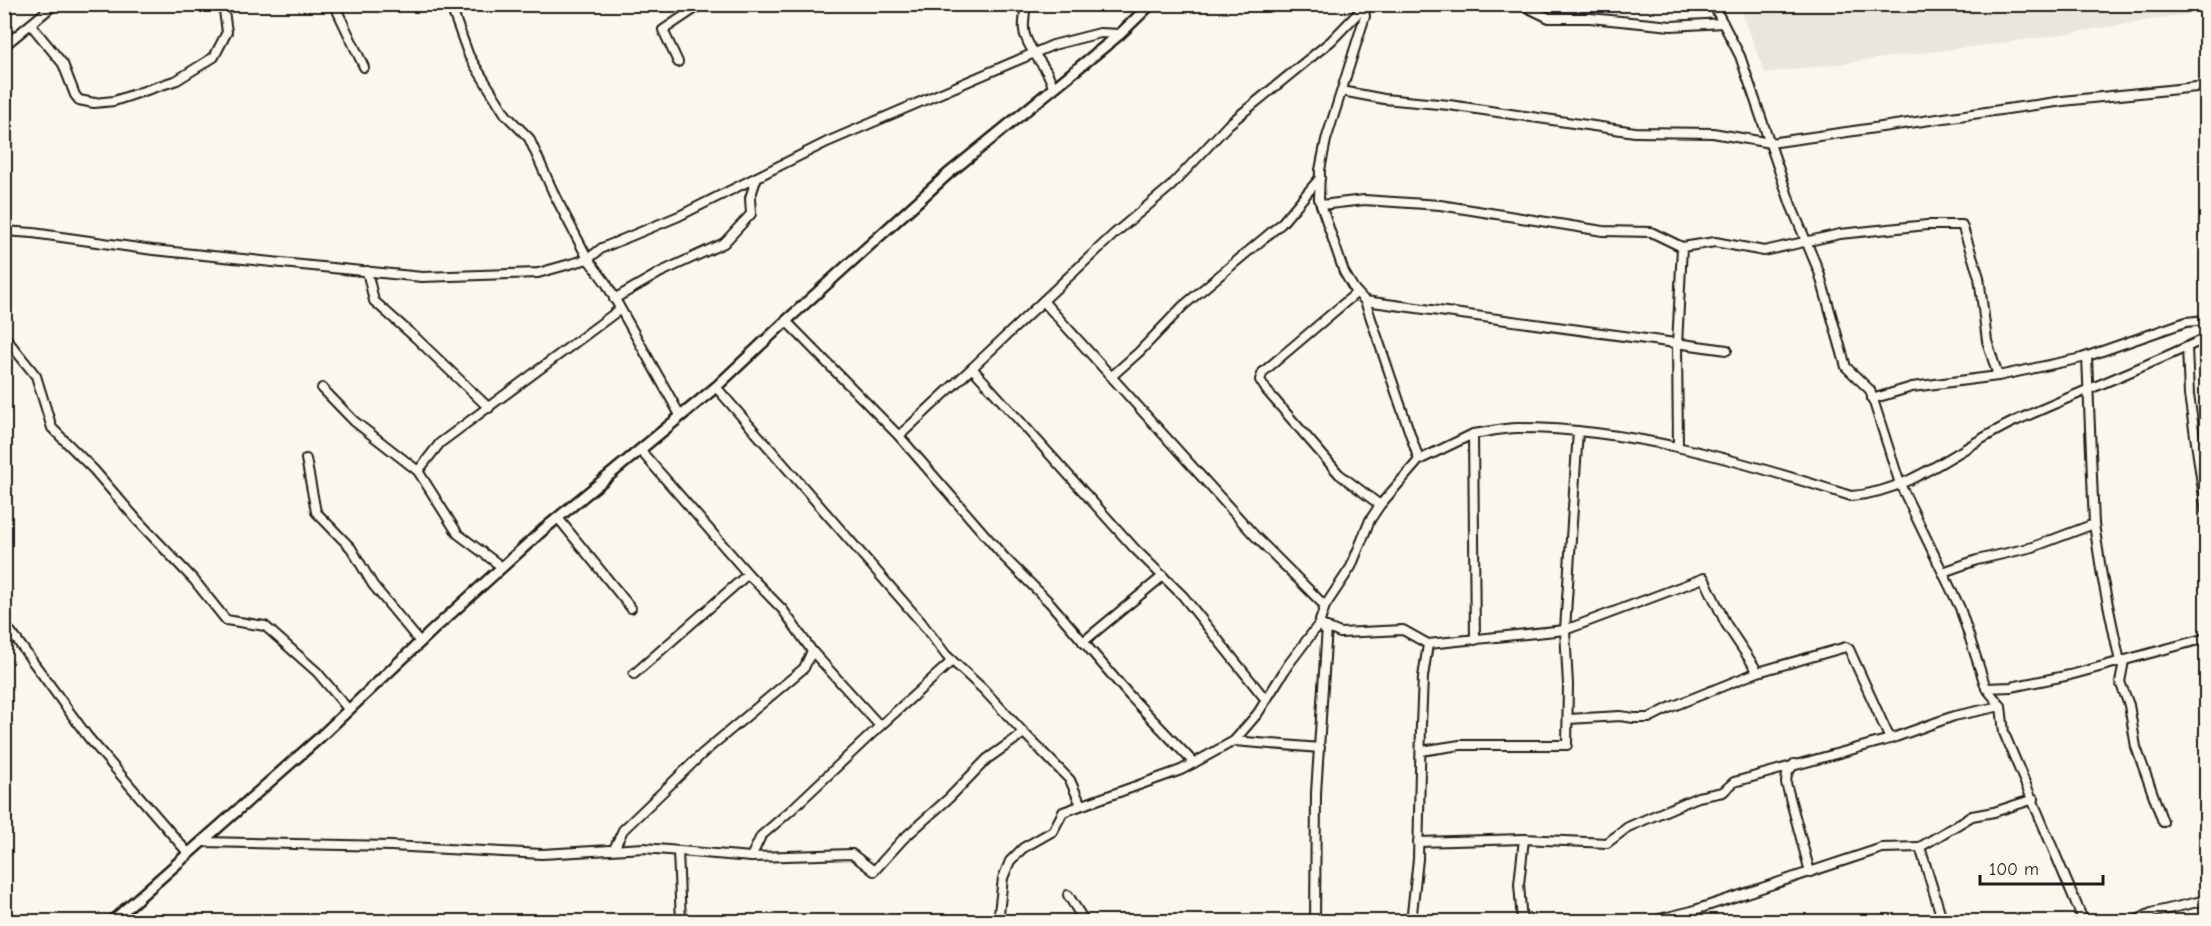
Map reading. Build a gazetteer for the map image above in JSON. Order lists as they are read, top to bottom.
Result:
{
  "scale_bar": "100 m"
}
